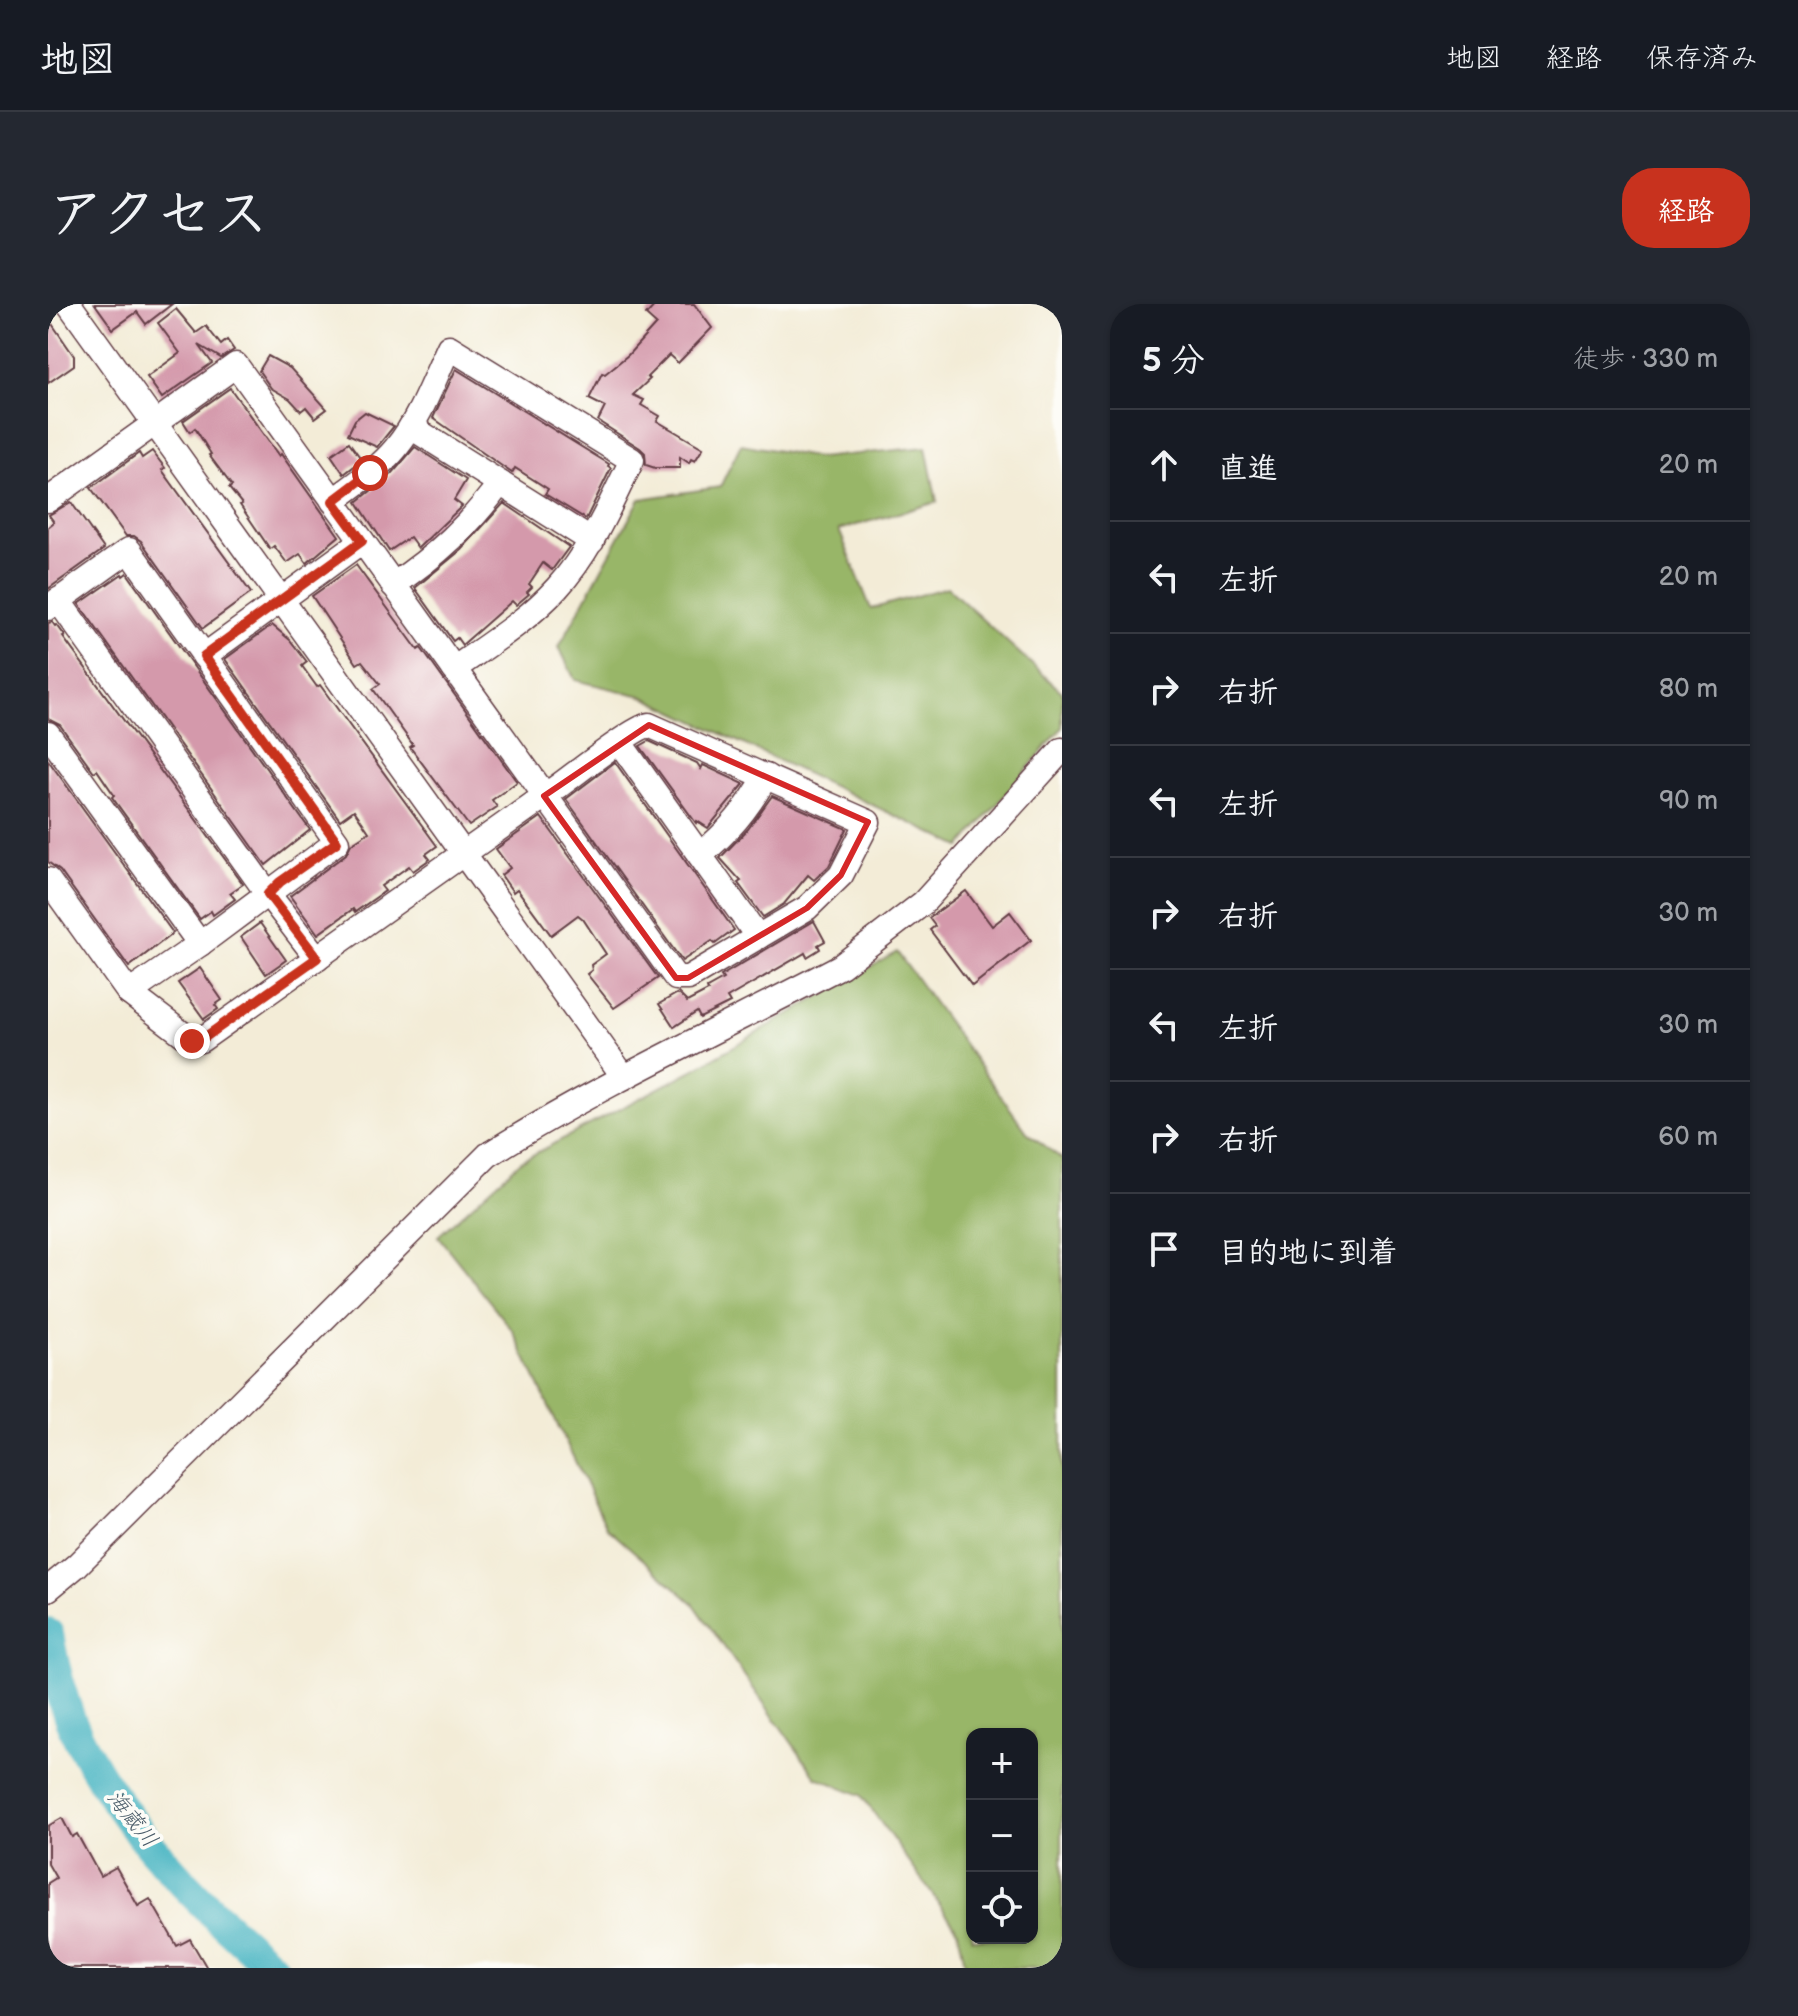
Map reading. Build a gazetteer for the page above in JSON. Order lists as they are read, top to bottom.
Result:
{
  "water": ["海蔵川"],
  "page": {
    "header": "地図",
    "nav": ["地図", "経路", "保存済み"],
    "title": "アクセス",
    "buttons": "経路",
    "heading": ["5 分", "徒歩 · 330 m"],
    "list": [
      ["直進", "20 m"],
      ["左折", "20 m"],
      ["右折", "80 m"],
      ["左折", "90 m"],
      ["右折", "30 m"],
      ["左折", "30 m"],
      ["右折", "60 m"],
      "目的地に到着"
    ],
    "map_buttons": ["+", "−"]
  }
}
